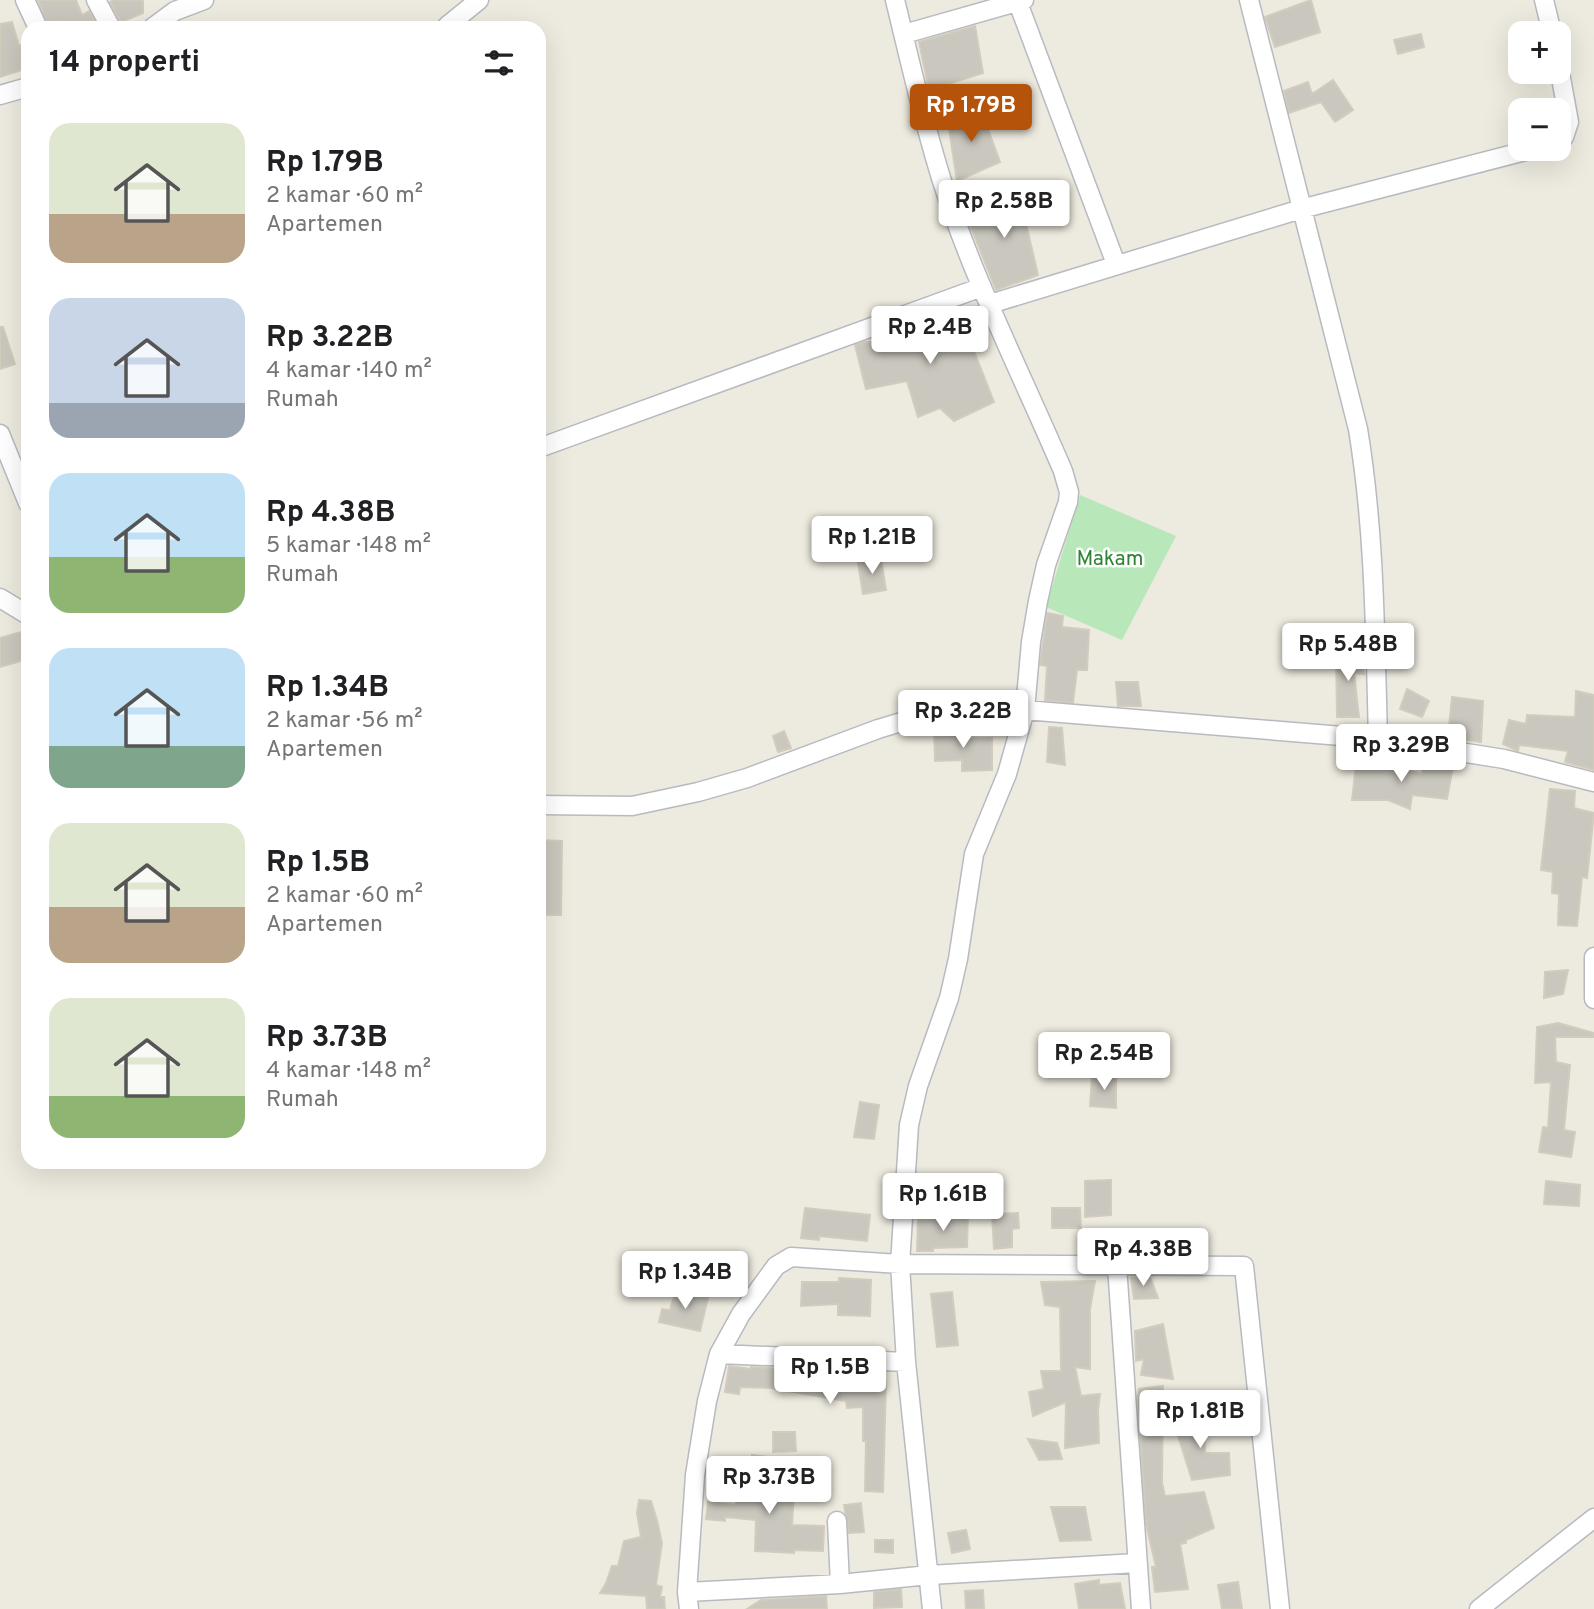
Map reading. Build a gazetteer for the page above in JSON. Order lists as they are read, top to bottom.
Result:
{
  "parks": ["Makam"],
  "page": {
    "map_buttons": ["+", "−"],
    "heading": "14 properti",
    "price": [
      "Rp 1.79B",
      "Rp 2.58B",
      "Rp 2.4B",
      "Rp 1.21B",
      "Rp 5.48B",
      "Rp 3.22B",
      "Rp 3.29B",
      "Rp 2.54B",
      "Rp 1.61B",
      "Rp 4.38B",
      "Rp 1.34B",
      "Rp 1.5B",
      "Rp 1.81B",
      "Rp 3.73B"
    ],
    "list": [
      {
        "name": "Rp 1.79B",
        "note": "2 kamar · 60 m² · Apartemen"
      },
      {
        "name": "Rp 3.22B",
        "note": "4 kamar · 140 m² · Rumah"
      },
      {
        "name": "Rp 4.38B",
        "note": "5 kamar · 148 m² · Rumah"
      },
      {
        "name": "Rp 1.34B",
        "note": "2 kamar · 56 m² · Apartemen"
      },
      {
        "name": "Rp 1.5B",
        "note": "2 kamar · 60 m² · Apartemen"
      },
      {
        "name": "Rp 3.73B",
        "note": "4 kamar · 148 m² · Rumah"
      }
    ]
  }
}
